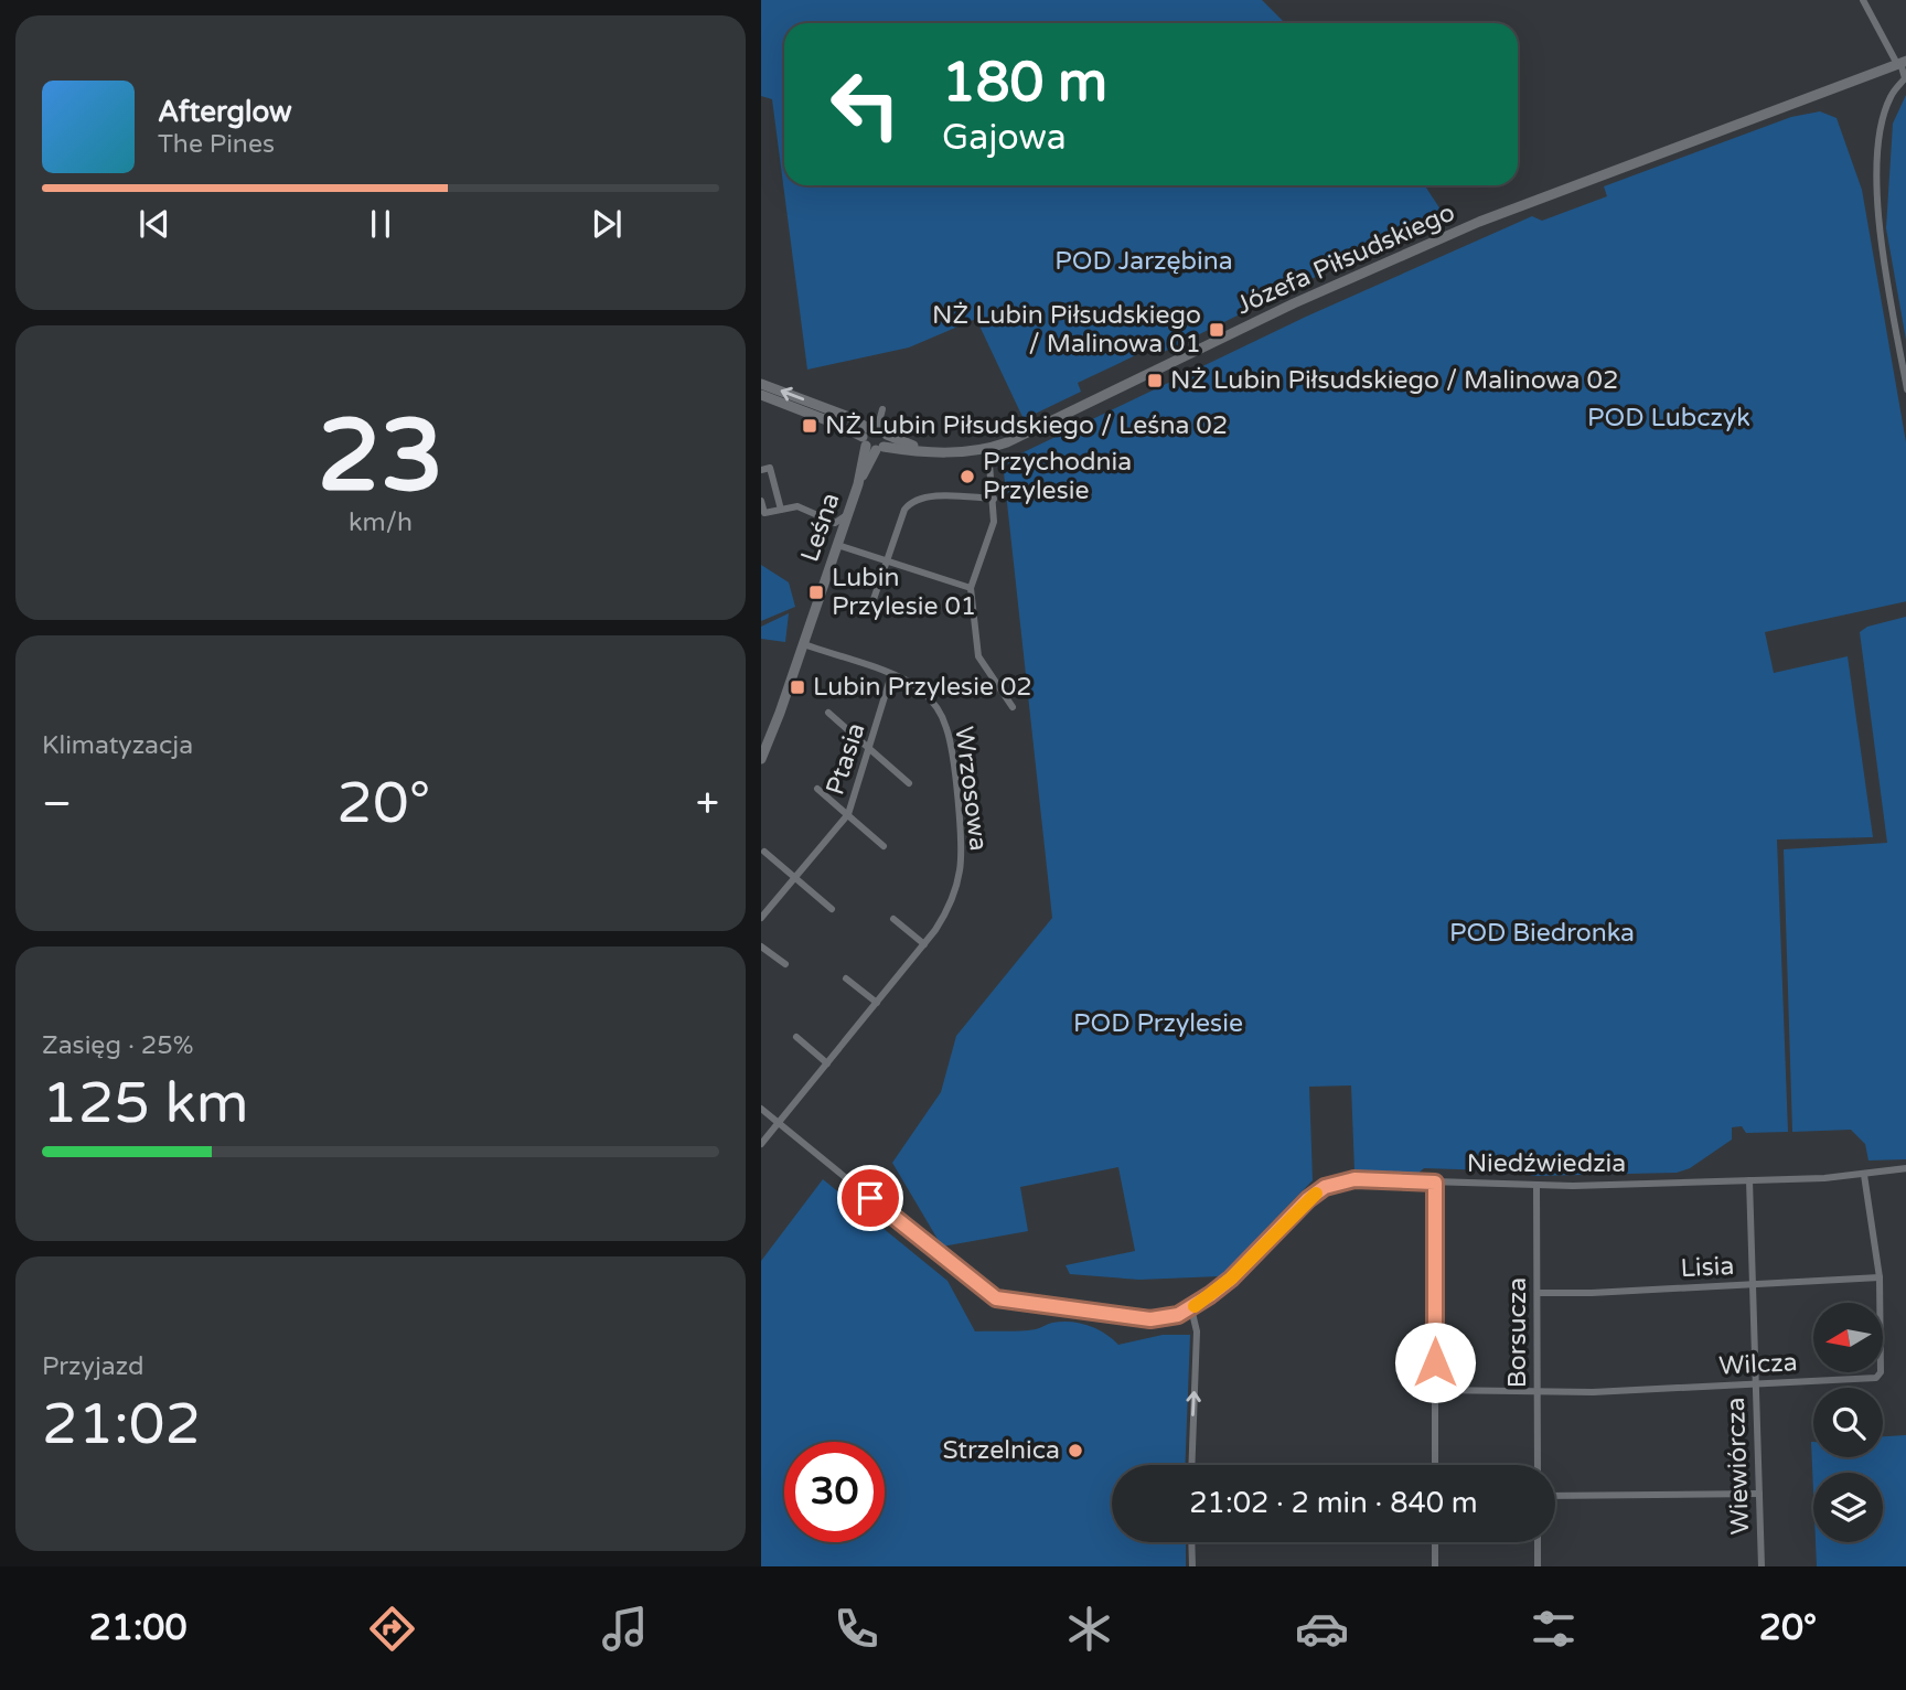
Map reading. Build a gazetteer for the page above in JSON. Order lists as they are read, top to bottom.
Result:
{
  "streets": {
    "street": [
      "Józefa Piłsudskiego",
      "Leśna",
      "Ptasia",
      "Wrzosowa",
      "Niedźwiedzia",
      "Lisia",
      "Borsucza",
      "Wilcza",
      "Wiewiórcza"
    ]
  },
  "crossings": [
    ["Józefa Piłsudskiego", "Leśna"],
    ["Leśna", "Wrzosowa"],
    ["Ptasia", "Wrzosowa"],
    ["Niedźwiedzia", "Borsucza"],
    ["Niedźwiedzia", "Wilcza"],
    ["Niedźwiedzia", "Wiewiórcza"],
    ["Lisia", "Borsucza"],
    ["Lisia", "Wilcza"],
    ["Lisia", "Wiewiórcza"],
    ["Borsucza", "Wilcza"],
    ["Wilcza", "Wiewiórcza"]
  ],
  "parks": [
    "POD Jarzębina",
    "POD Lubczyk",
    "POD Biedronka",
    "POD Przylesie"
  ],
  "places": {
    "transit": [
      "NŻ Lubin Piłsudskiego / Malinowa 01",
      "NŻ Lubin Piłsudskiego / Malinowa 02",
      "NŻ Lubin Piłsudskiego / Leśna 02",
      "Lubin Przylesie 01",
      "Lubin Przylesie 02"
    ],
    "other": ["Przychodnia Przylesie", "Strzelnica"]
  },
  "north": "left",
  "page": {
    "turn": ["180 m", "Gajowa"],
    "song": ["Afterglow", "The Pines"],
    "tile": [
      ["23", "km/h"],
      "Klimatyzacja",
      ["Zasięg · 25%", "125 km"],
      ["Przyjazd", "21:02"]
    ],
    "heat": ["−", "20°", "+"],
    "limit": "30",
    "trip": "21:02 · 2 min · 840 m",
    "tabs": ["21:00", "20°"]
  }
}
